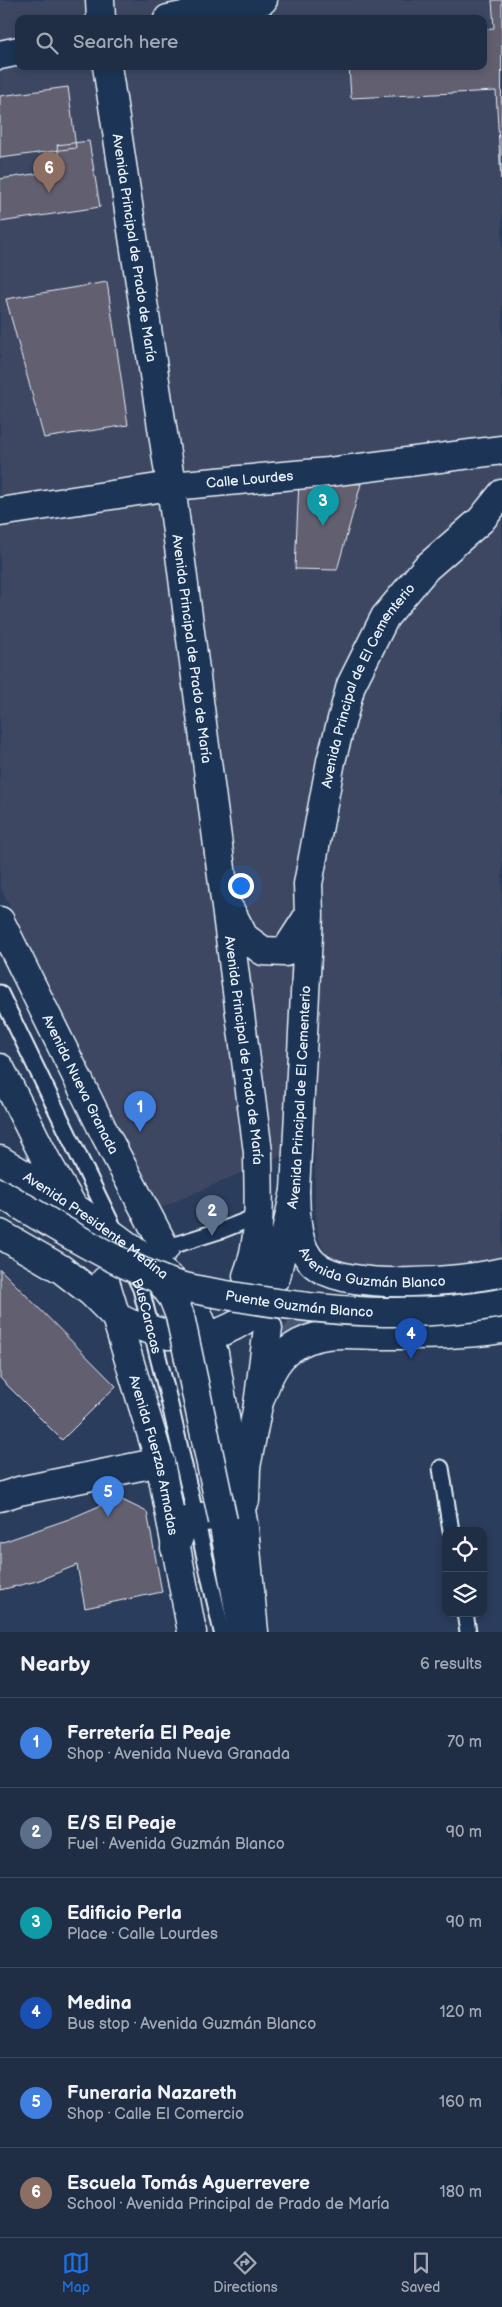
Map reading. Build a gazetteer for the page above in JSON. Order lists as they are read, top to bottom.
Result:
{
  "streets": {
    "street": [
      "Avenida Principal de Prado de María",
      "Calle Lourdes",
      "Avenida Principal de El Cementerio",
      "Avenida Nueva Granada",
      "Avenida Presidente Medina",
      "Avenida Guzmán Blanco",
      "Puente Guzmán Blanco",
      "Avenida Fuerzas Armadas"
    ],
    "lane": ["BusCaracas"]
  },
  "crossings": [
    ["Avenida Principal de Prado de María", "Calle Lourdes"],
    ["Avenida Principal de El Cementerio", "Avenida Guzmán Blanco"],
    ["Avenida Presidente Medina", "BusCaracas"],
    ["Puente Guzmán Blanco", "BusCaracas"]
  ],
  "page": {
    "search": "Search here",
    "pins": [
      "6",
      "3",
      "1",
      "2",
      "4",
      "5"
    ],
    "heading": ["Nearby", "6 results"],
    "list": [
      {
        "mark": "1",
        "name": "Ferretería El Peaje",
        "note": "Shop · Avenida Nueva Granada",
        "value": "70 m"
      },
      {
        "mark": "2",
        "name": "E/S El Peaje",
        "note": "Fuel · Avenida Guzmán Blanco",
        "value": "90 m"
      },
      {
        "mark": "3",
        "name": "Edificio Perla",
        "note": "Place · Calle Lourdes",
        "value": "90 m"
      },
      {
        "mark": "4",
        "name": "Medina",
        "note": "Bus stop · Avenida Guzmán Blanco",
        "value": "120 m"
      },
      {
        "mark": "5",
        "name": "Funeraria Nazareth",
        "note": "Shop · Calle El Comercio",
        "value": "160 m"
      },
      {
        "mark": "6",
        "name": "Escuela Tomás Aguerrevere",
        "note": "School · Avenida Principal de Prado de María",
        "value": "180 m"
      }
    ],
    "nav": ["Map", "Directions", "Saved"]
  }
}
